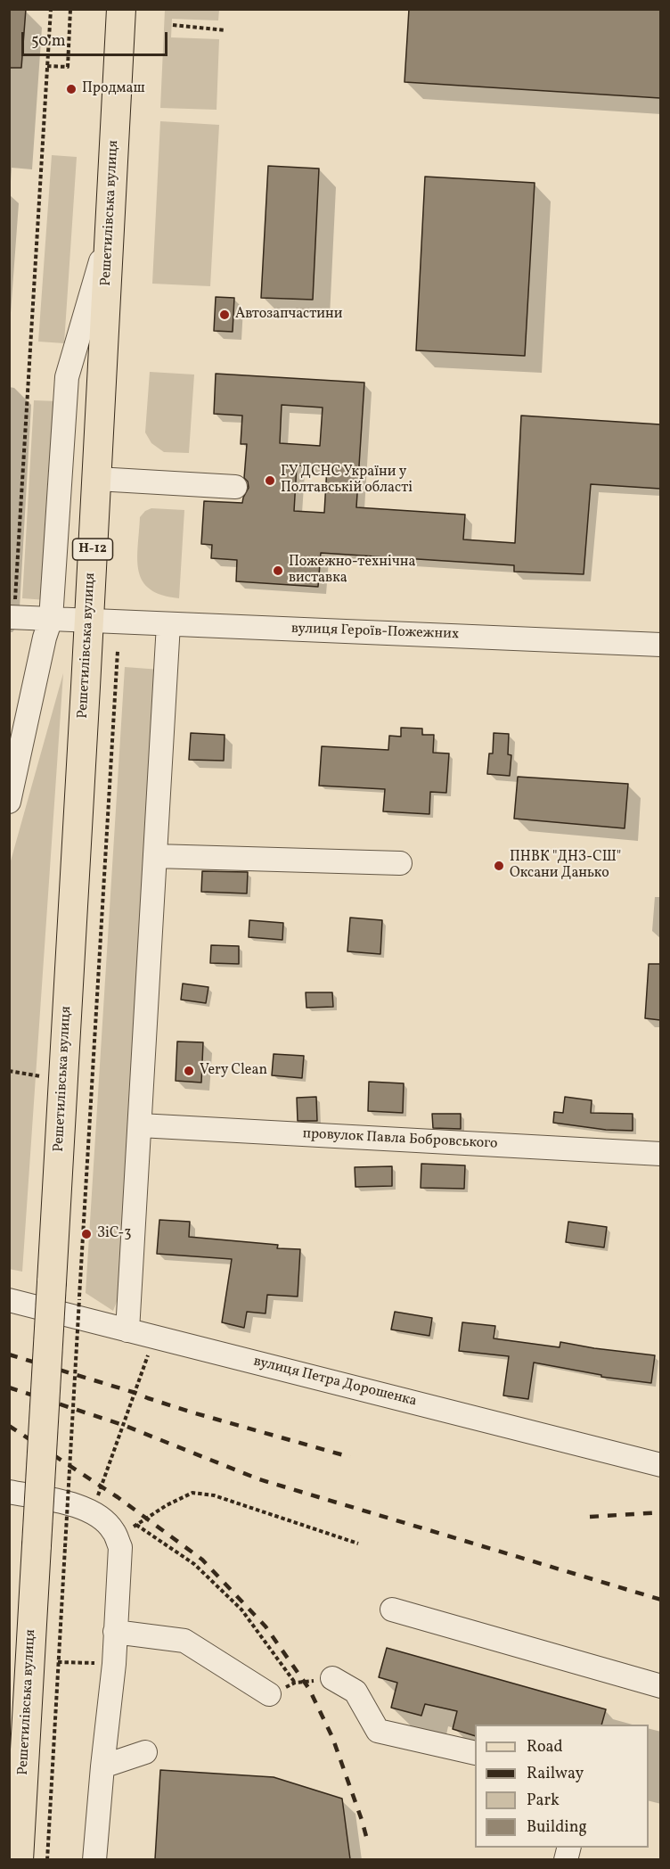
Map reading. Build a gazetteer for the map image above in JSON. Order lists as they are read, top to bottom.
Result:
{
  "streets": {
    "main road": ["Решетилівська вулиця", "Н-12"],
    "street": ["вулиця Героїв-Пожежних", "провулок Павла Бобровського", "вулиця Петра Дорошенка"]
  },
  "crossings": [
    ["Решетилівська вулиця", "вулиця Героїв-Пожежних"]
  ],
  "places": [
    "Продмаш",
    "Автозапчастини",
    "ГУ ДСНС України у Полтавській області",
    "Пожежно-технічна виставка",
    "ПНВК \"ДНЗ-СШ\" Оксани Данько",
    "Very Clean",
    "ЗіС-3"
  ],
  "legend": [
    "Road",
    "Railway",
    "Park",
    "Building"
  ],
  "scale_bar": "50 m"
}
